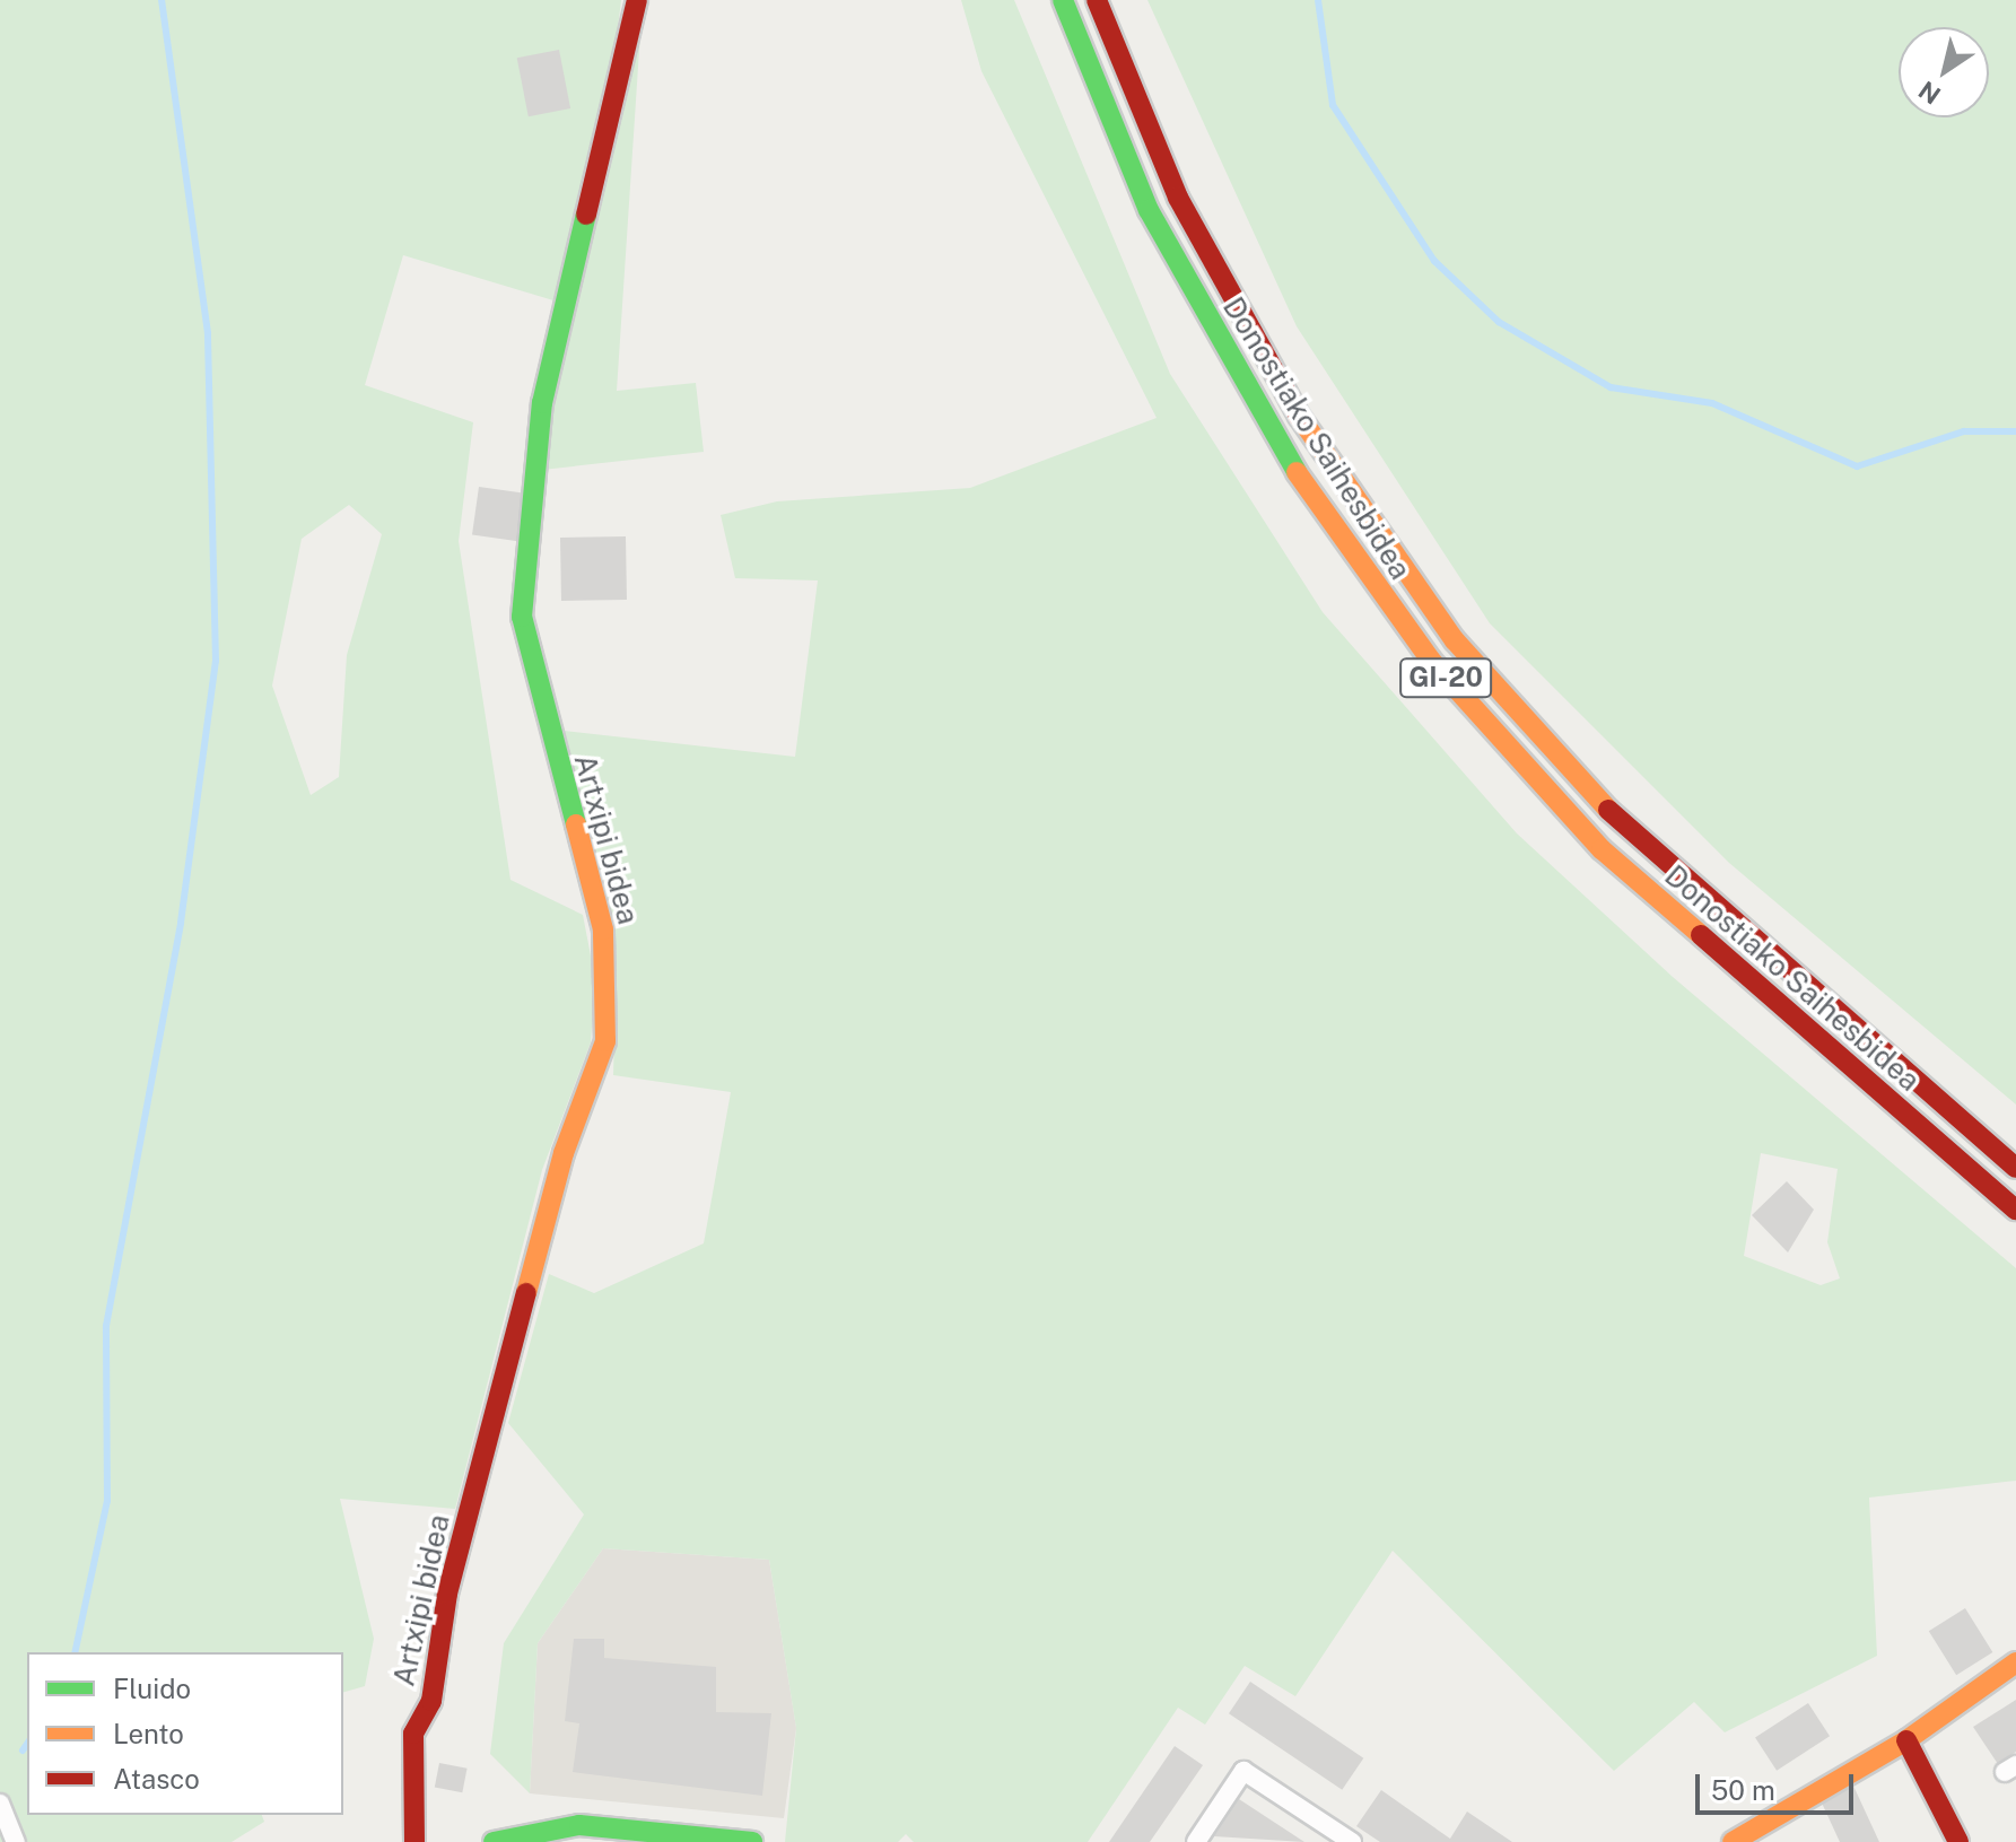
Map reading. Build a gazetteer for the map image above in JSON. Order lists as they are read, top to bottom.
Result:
{
  "streets": {
    "main road": ["Donostiako Saihesbidea", "GI-20", "Artxipi bidea"]
  },
  "legend": ["Fluido", "Lento", "Atasco"],
  "scale_bar": "50 m",
  "north": "bottom left"
}
